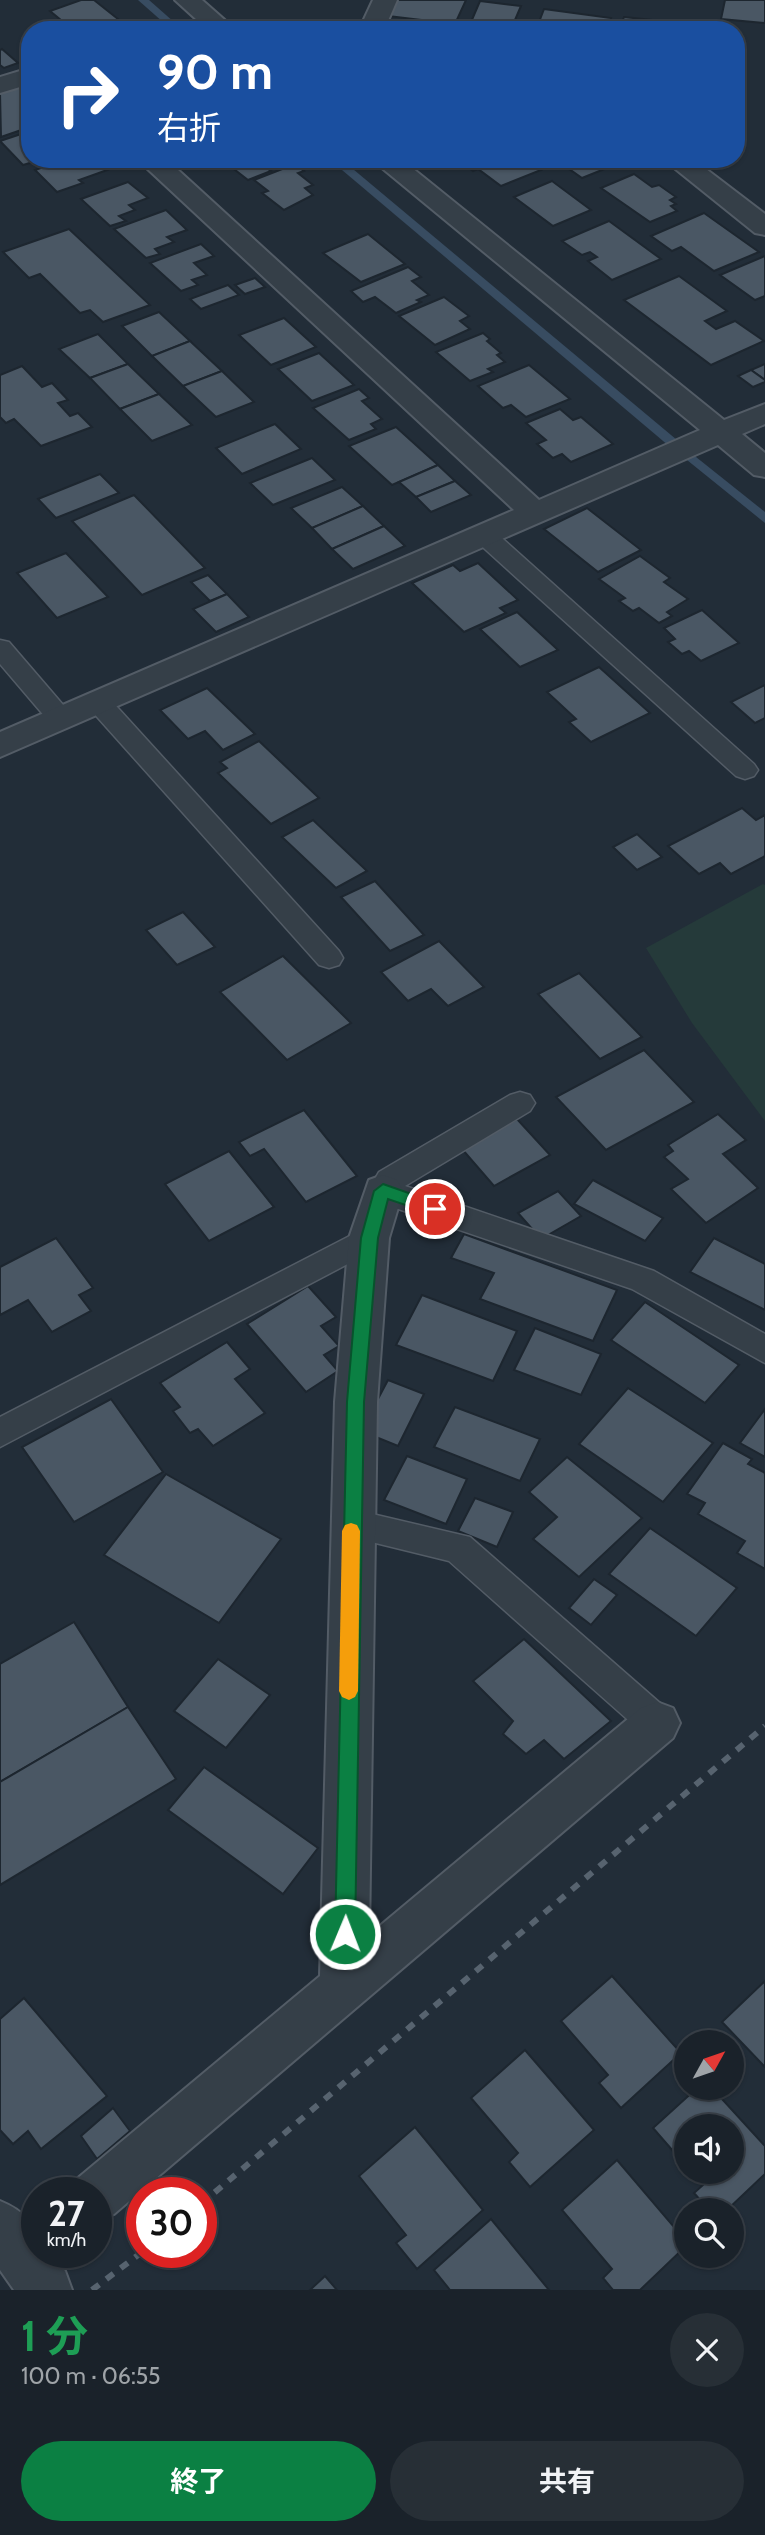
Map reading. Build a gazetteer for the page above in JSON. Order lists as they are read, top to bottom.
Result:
{
  "north": "top right",
  "page": {
    "turn": ["90 m", "右折"],
    "speed": "27 km/h",
    "limit": "30",
    "heading": ["1 分", "100 m · 06:55"],
    "buttons": ["終了", "共有"]
  }
}
